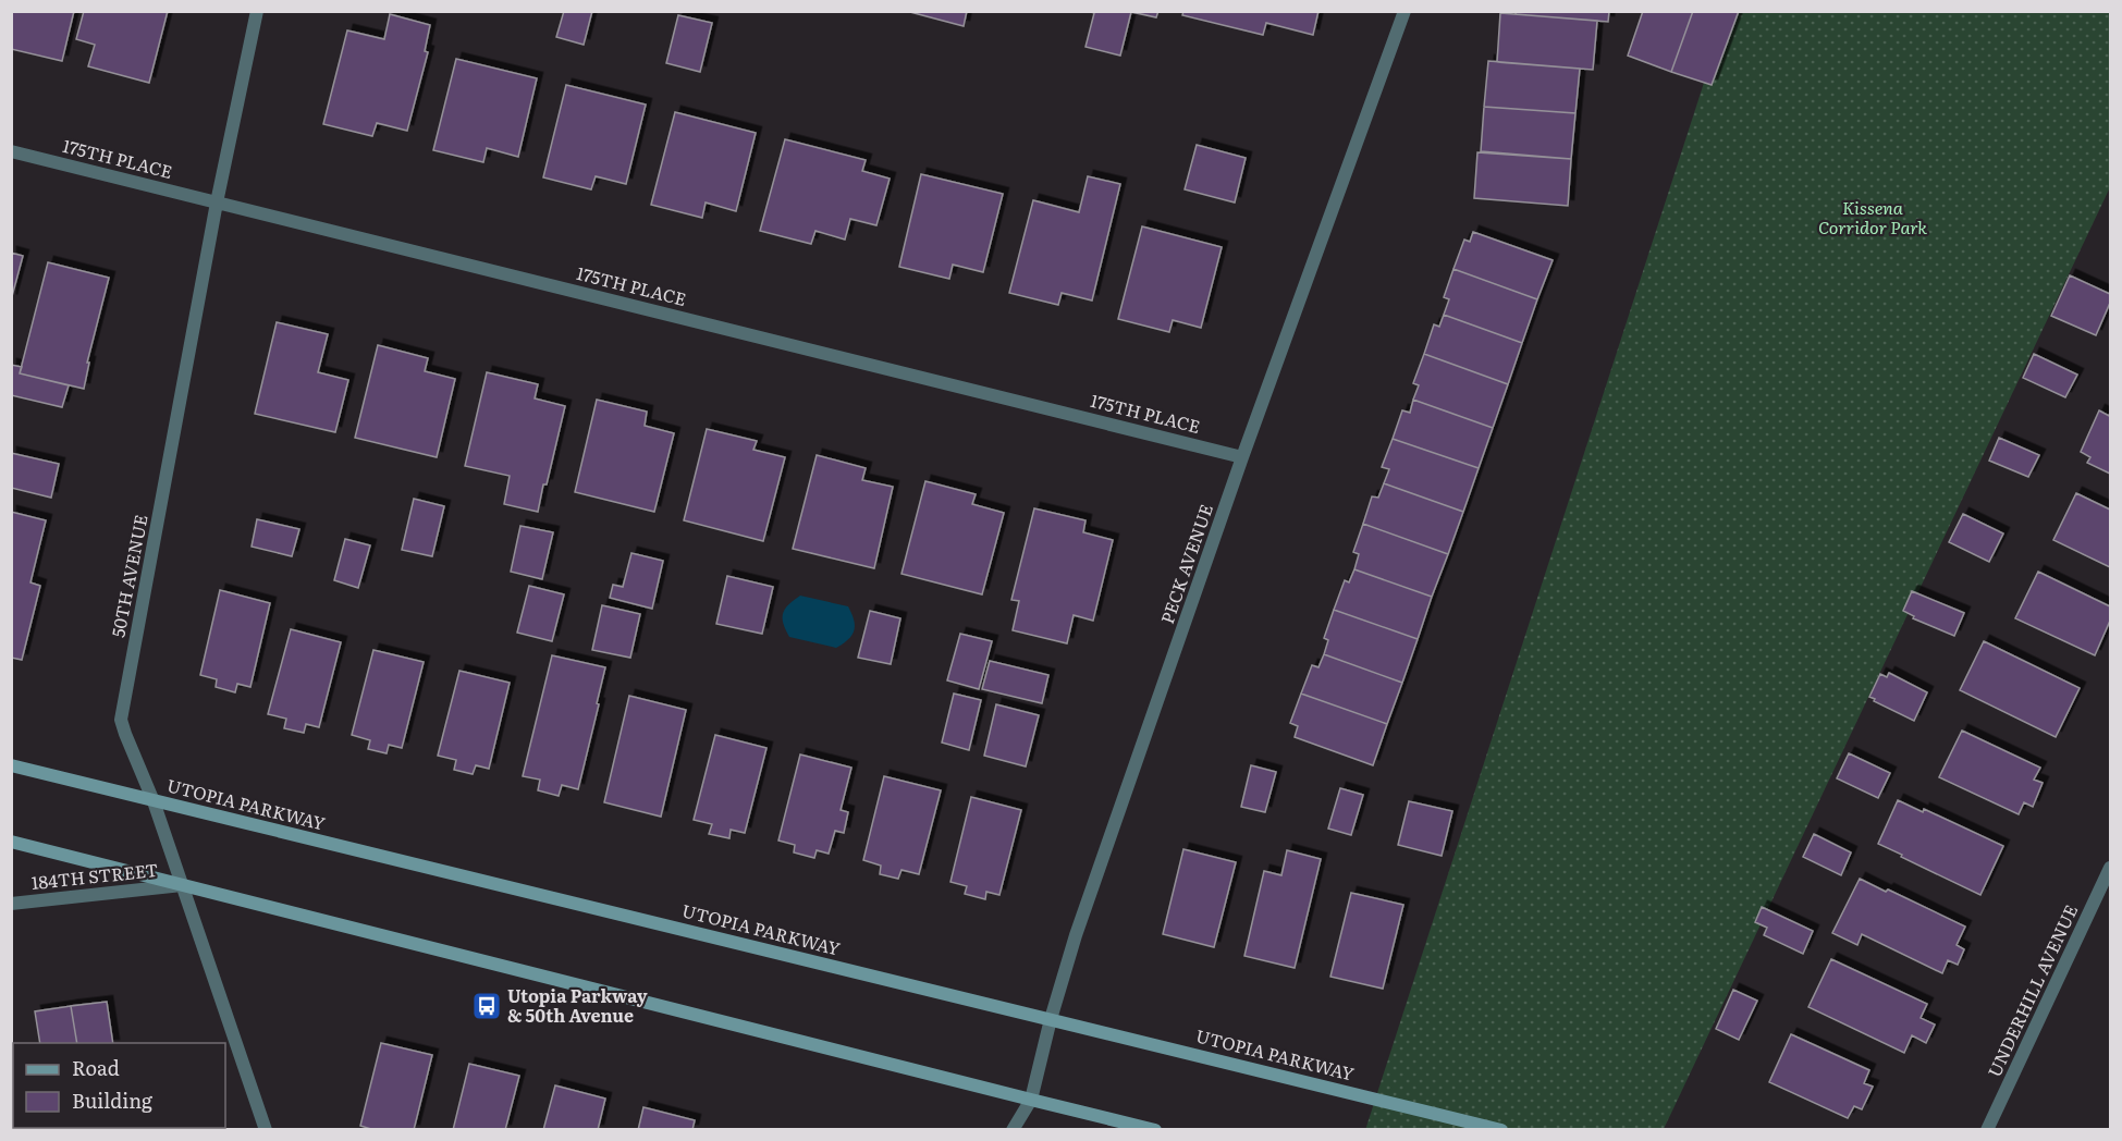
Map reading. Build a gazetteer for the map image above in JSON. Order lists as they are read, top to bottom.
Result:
{
  "streets": {
    "main road": ["UTOPIA PARKWAY"],
    "street": [
      "175TH PLACE",
      "PECK AVENUE",
      "50TH AVENUE",
      "184TH STREET",
      "UNDERHILL AVENUE"
    ]
  },
  "crossings": [
    ["175TH PLACE", "PECK AVENUE"],
    ["175TH PLACE", "50TH AVENUE"],
    ["PECK AVENUE", "UTOPIA PARKWAY"],
    ["50TH AVENUE", "UTOPIA PARKWAY"],
    ["50TH AVENUE", "184TH STREET"]
  ],
  "parks": ["Kissena Corridor Park"],
  "places": {
    "bus stop": ["Utopia Parkway & 50th Avenue"]
  },
  "legend": ["Road", "Building"]
}
